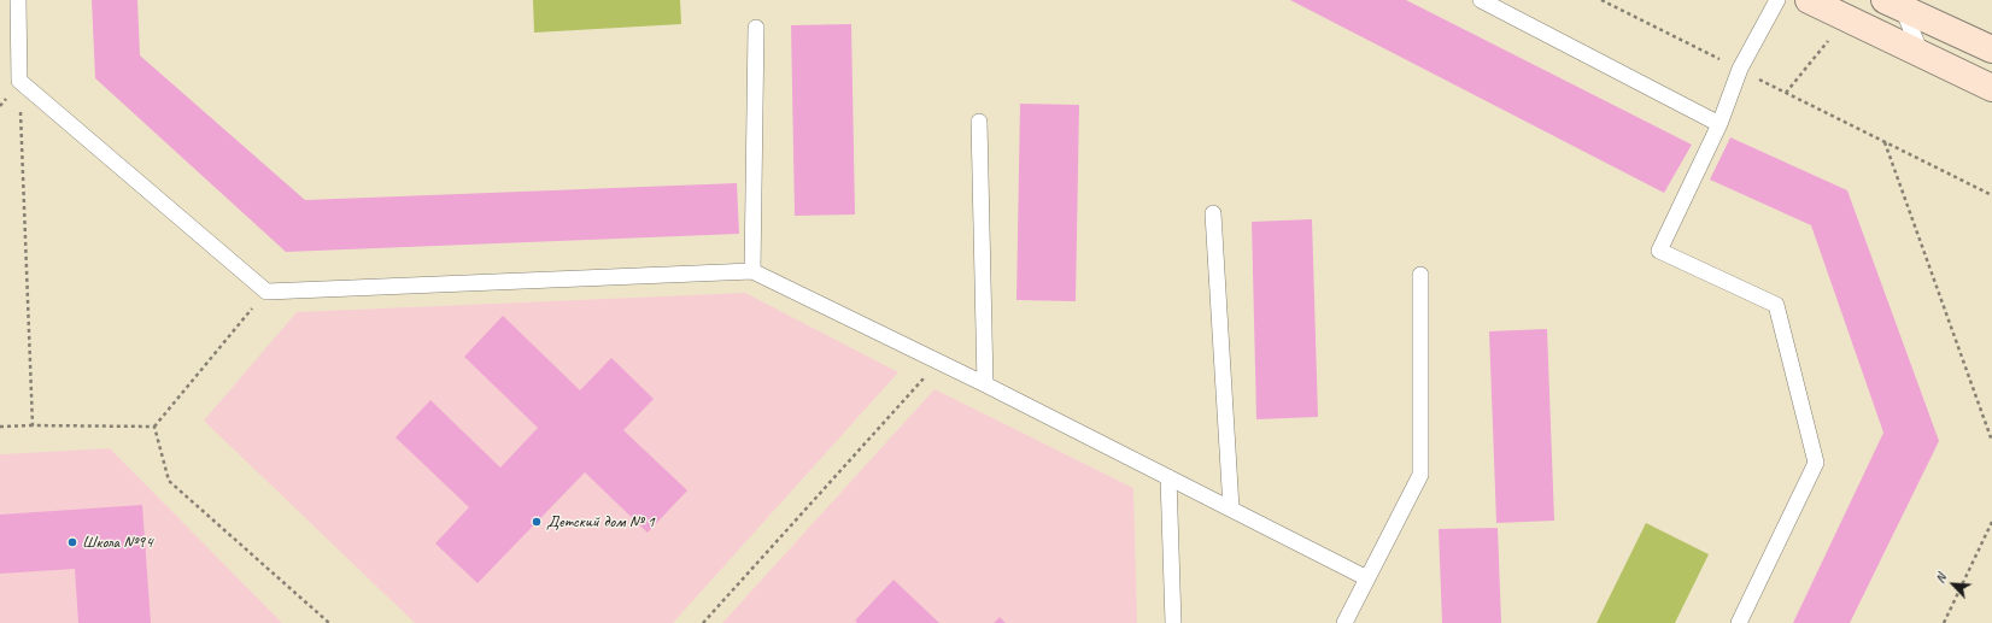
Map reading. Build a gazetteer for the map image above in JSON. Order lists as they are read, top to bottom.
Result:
{
  "places": ["Детский дом № 1", "Школа №94"],
  "north": "top left"
}
